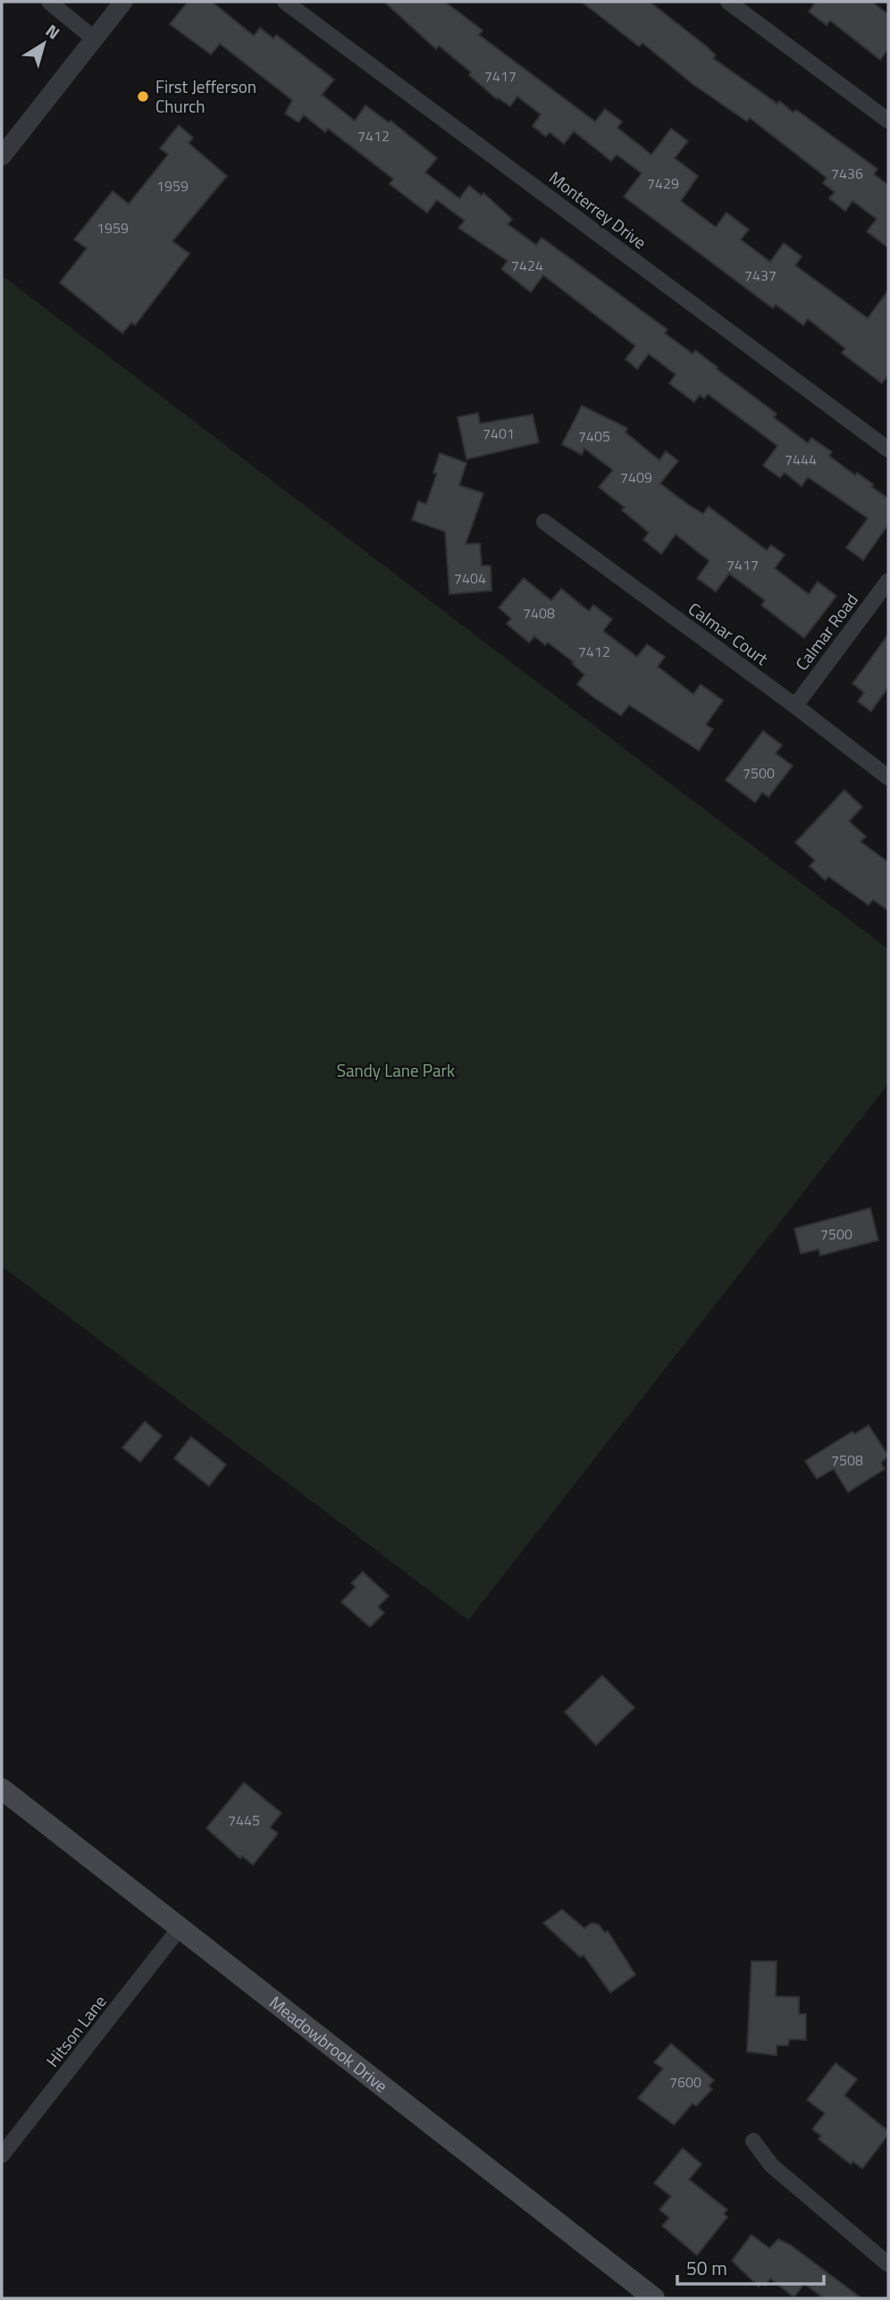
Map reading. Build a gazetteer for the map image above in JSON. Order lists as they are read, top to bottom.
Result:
{
  "streets": {
    "main road": ["Meadowbrook Drive"],
    "street": [
      "Monterrey Drive",
      "Calmar Road",
      "Calmar Court",
      "Hitson Lane"
    ]
  },
  "crossings": [
    ["Calmar Road", "Calmar Court"],
    ["Hitson Lane", "Meadowbrook Drive"]
  ],
  "parks": ["Sandy Lane Park"],
  "places": ["First Jefferson Church"],
  "house_numbers": [
    "7417",
    "7412",
    "7436",
    "7429",
    "1959",
    "1959",
    "7424",
    "7437",
    "7401",
    "7405",
    "7444",
    "7409",
    "7417",
    "7404",
    "7408",
    "7412",
    "7500",
    "7500",
    "7508",
    "7445",
    "7600"
  ],
  "scale_bar": "50 m",
  "north": "top right"
}
